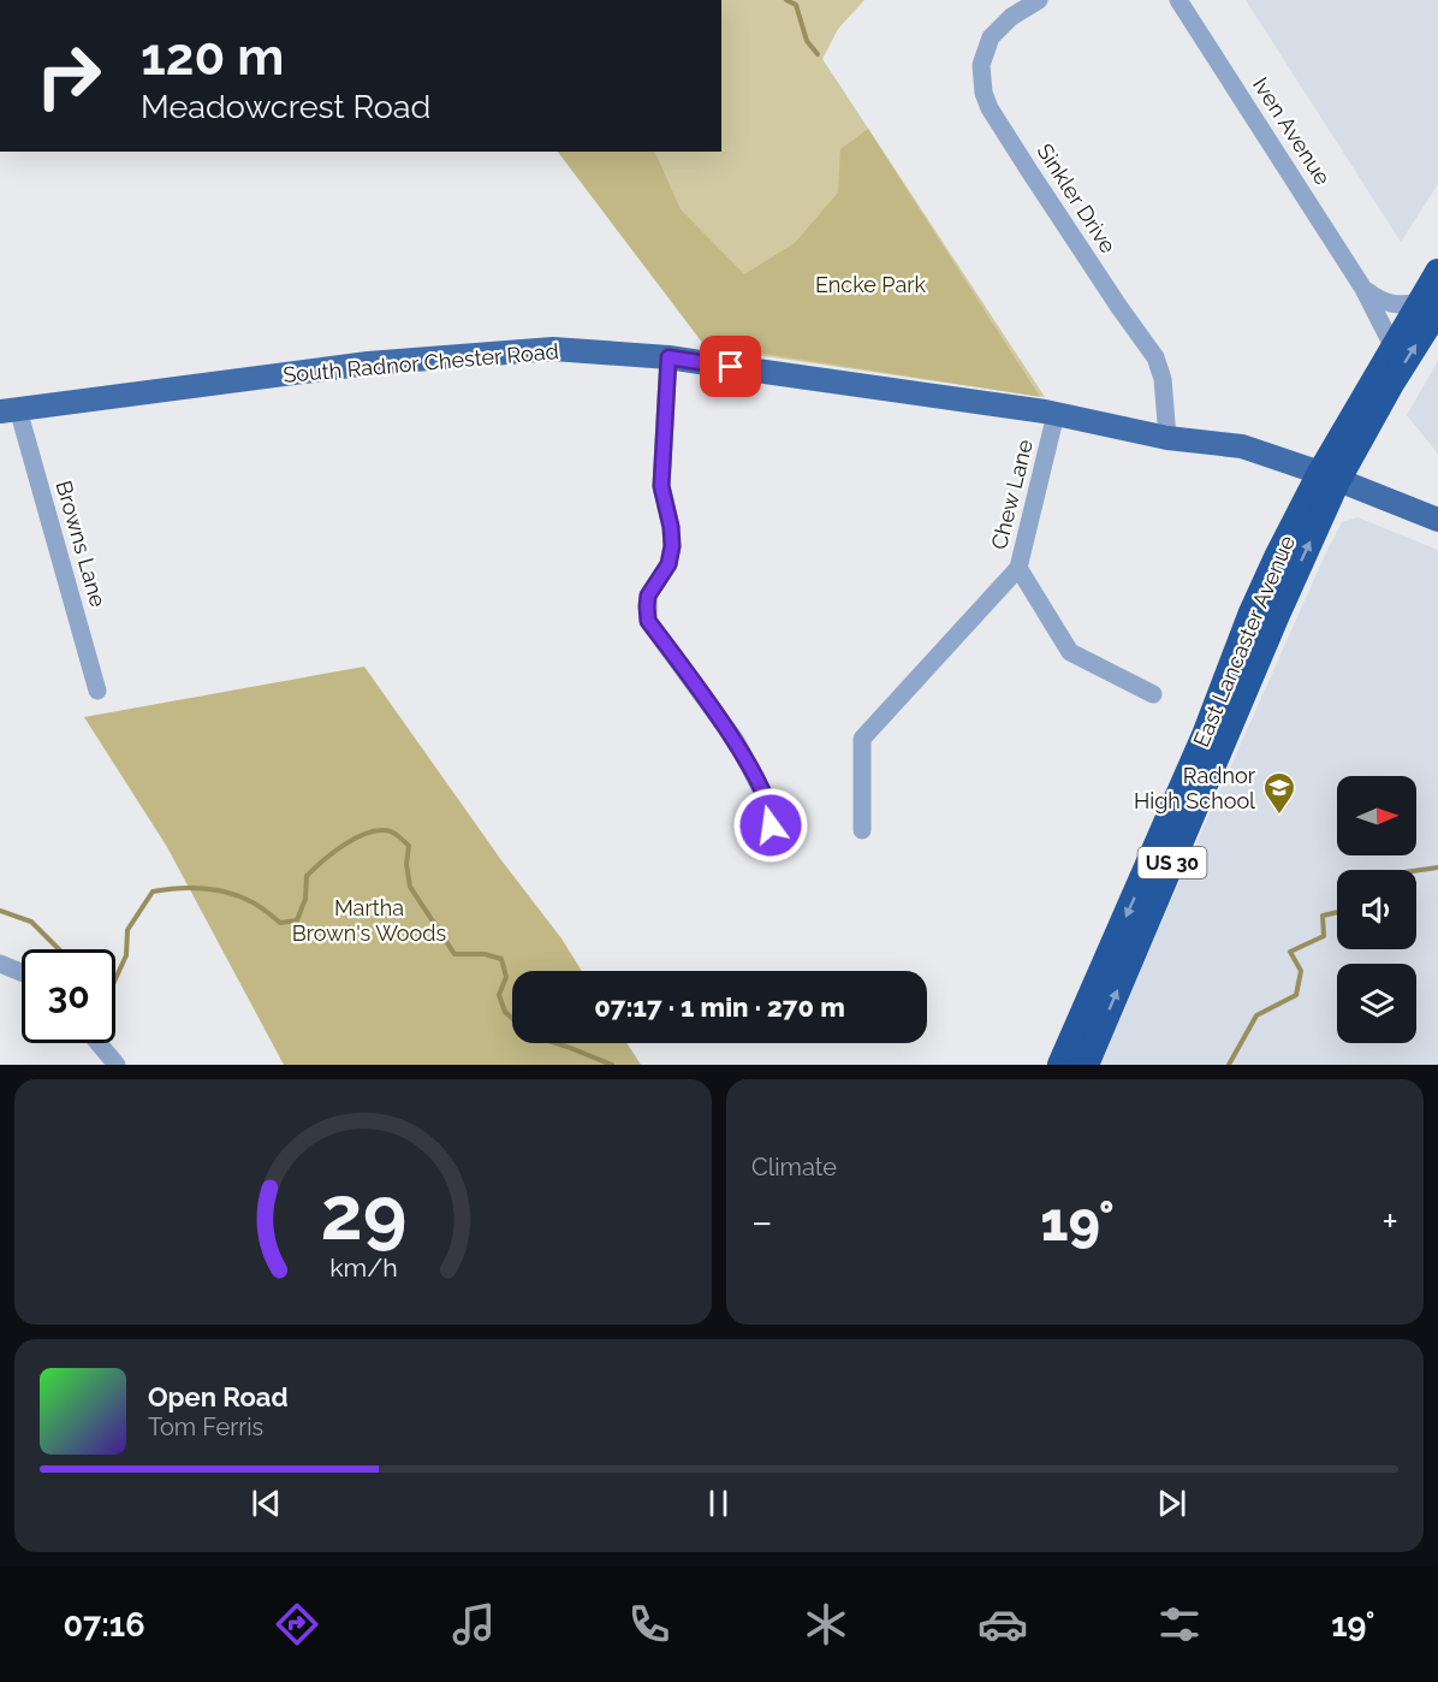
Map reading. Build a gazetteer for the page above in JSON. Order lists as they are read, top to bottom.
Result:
{
  "streets": {
    "highway": ["East Lancaster Avenue", "US 30"],
    "main road": ["South Radnor Chester Road"],
    "street": [
      "Iven Avenue",
      "Sinkler Drive",
      "Chew Lane",
      "Browns Lane"
    ]
  },
  "crossings": [
    ["Iven Avenue", "East Lancaster Avenue"],
    ["Sinkler Drive", "South Radnor Chester Road"],
    ["South Radnor Chester Road", "Chew Lane"],
    ["South Radnor Chester Road", "Browns Lane"],
    ["South Radnor Chester Road", "East Lancaster Avenue"]
  ],
  "parks": ["Encke Park", "Martha Brown's Woods"],
  "places": {
    "school or university": ["Radnor High School"]
  },
  "north": "right",
  "page": {
    "turn": ["120 m", "Meadowcrest Road"],
    "limit": "30",
    "trip": "07:17 · 1 min · 270 m",
    "tile": "Climate",
    "heat": ["−", "19°", "+"],
    "song": ["Open Road", "Tom Ferris"],
    "tabs": ["07:16", "19°"],
    "gauge": ["29", "km/h"]
  }
}
